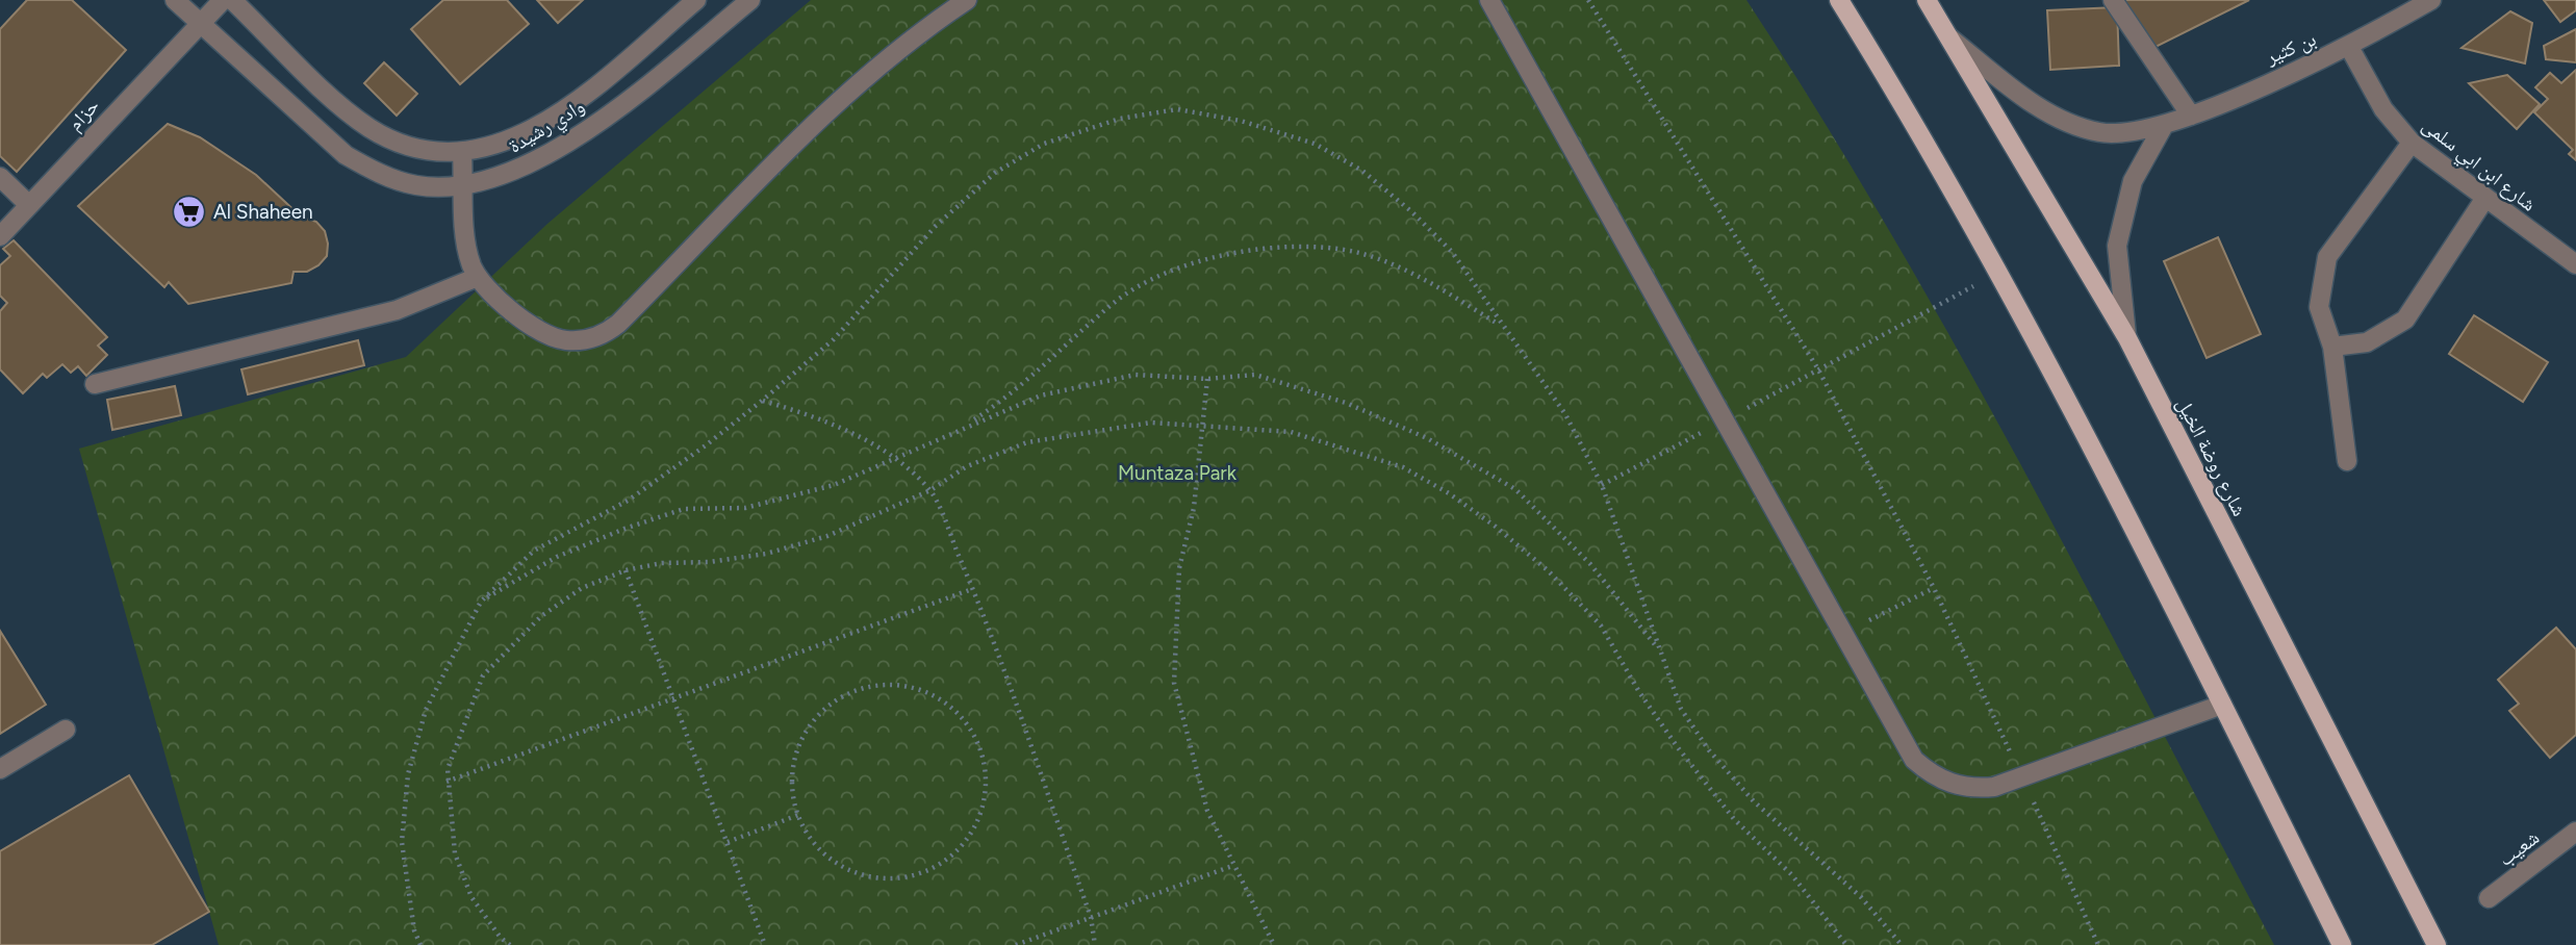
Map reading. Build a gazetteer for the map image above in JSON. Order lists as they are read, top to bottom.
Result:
{
  "streets": {
    "main road": ["شارع روضة الخيل"],
    "street": [
      "بن كثير",
      "حزام",
      "وادي رشيدة",
      "شارع ابن ابي سلمى",
      "شعيب"
    ]
  },
  "crossings": [
    ["بن كثير", "شارع ابن ابي سلمى"],
    ["بن كثير", "شارع روضة الخيل"],
    ["حزام", "وادي رشيدة"]
  ],
  "parks": ["Muntaza Park"],
  "places": {
    "supermarket": ["Al Shaheen"]
  }
}
